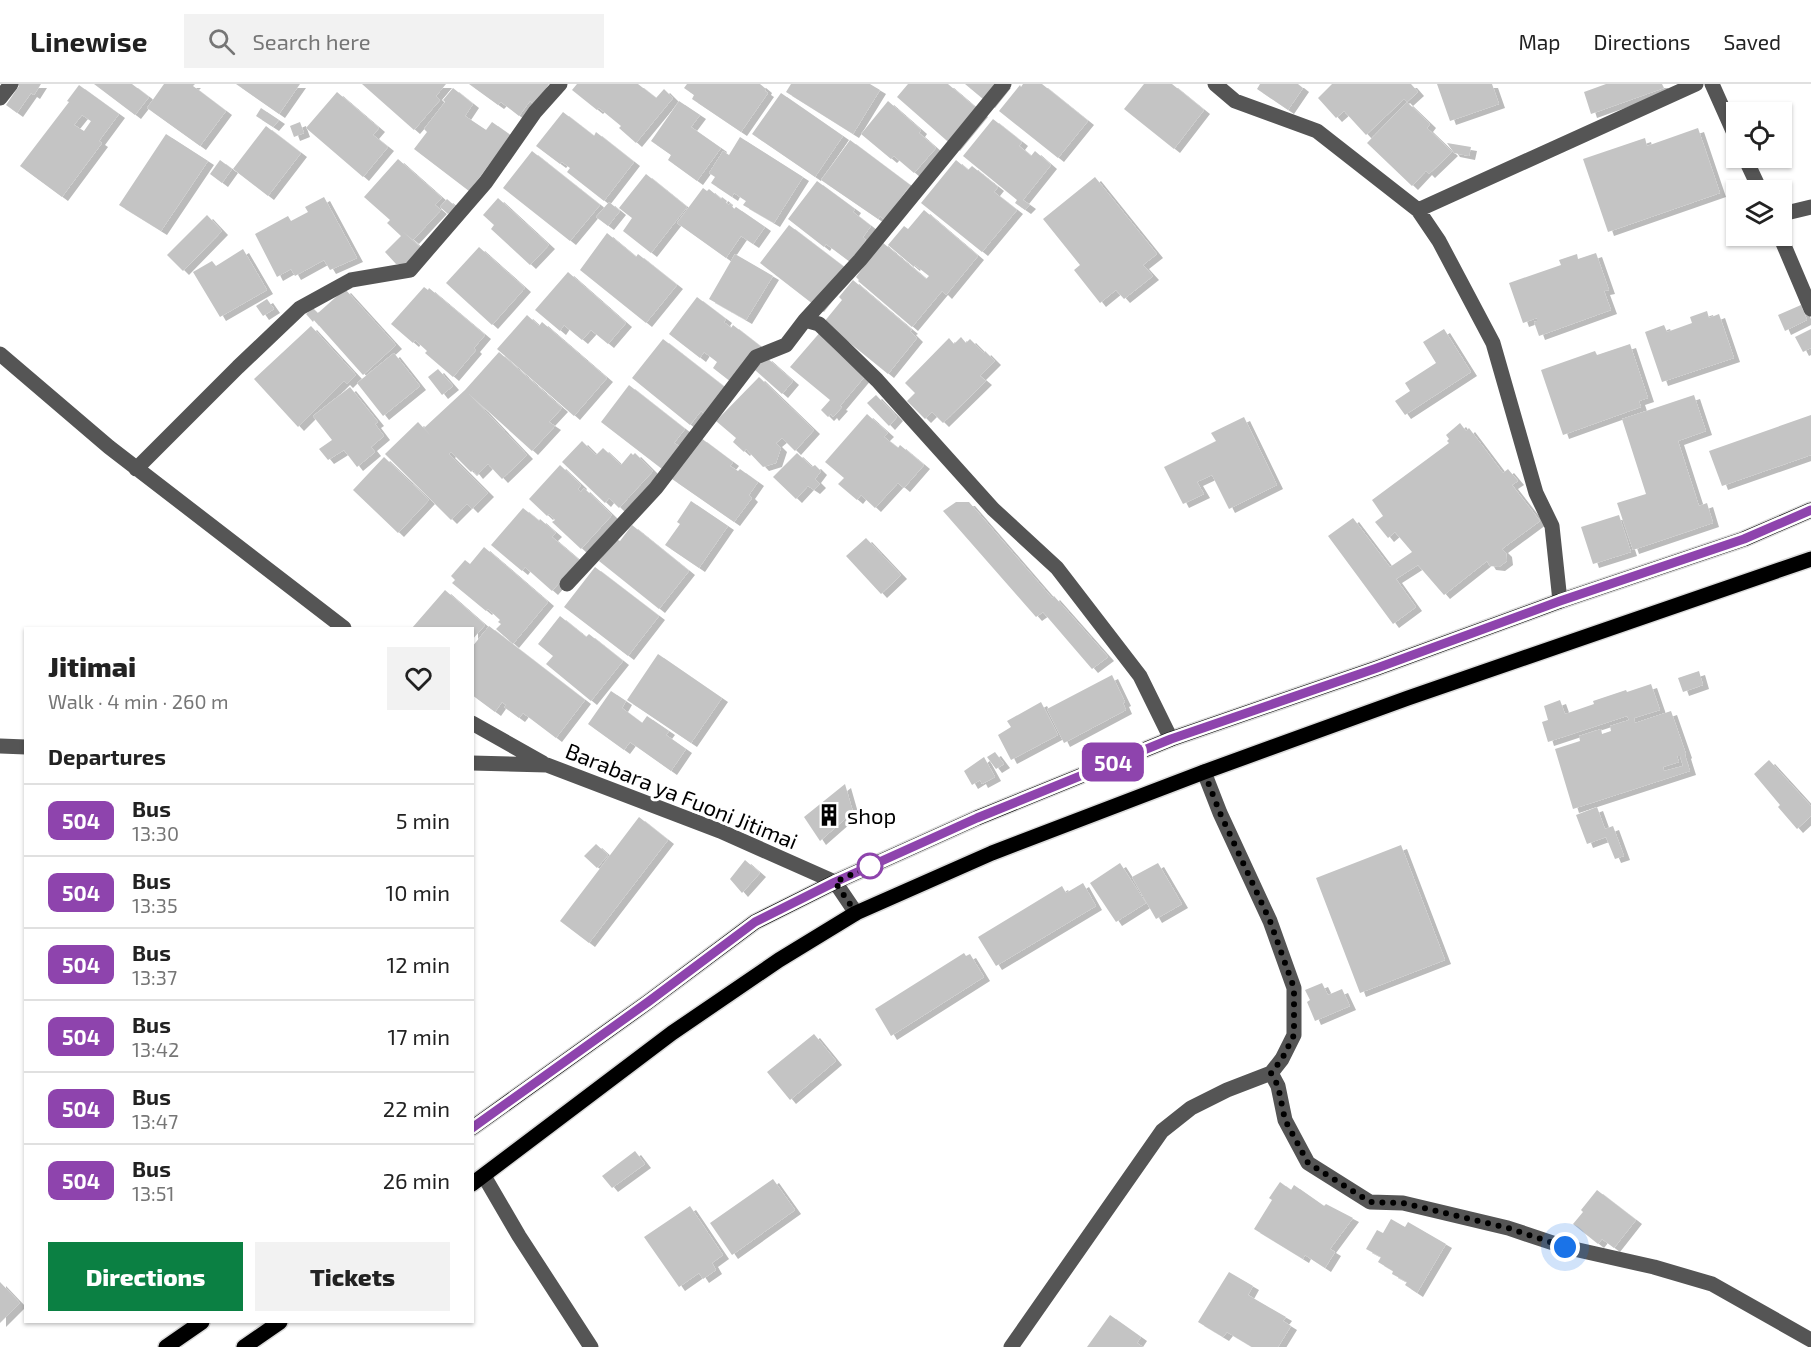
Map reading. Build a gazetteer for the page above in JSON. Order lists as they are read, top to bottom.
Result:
{
  "streets": {
    "street": ["Barabara ya Fuoni Jitimai"]
  },
  "places": {
    "building": ["shop"]
  },
  "lines": ["bus line 504"],
  "page": {
    "header": "Linewise",
    "search": "Search here",
    "nav": ["Map", "Directions", "Saved"],
    "on_map": "504",
    "heading": [
      ["Jitimai", "Walk · 4 min · 260 m"],
      "Departures"
    ],
    "list": [
      {
        "mark": "504",
        "name": "Bus",
        "note": "13:30",
        "value": "5 min"
      },
      {
        "mark": "504",
        "name": "Bus",
        "note": "13:35",
        "value": "10 min"
      },
      {
        "mark": "504",
        "name": "Bus",
        "note": "13:37",
        "value": "12 min"
      },
      {
        "mark": "504",
        "name": "Bus",
        "note": "13:42",
        "value": "17 min"
      },
      {
        "mark": "504",
        "name": "Bus",
        "note": "13:47",
        "value": "22 min"
      },
      {
        "mark": "504",
        "name": "Bus",
        "note": "13:51",
        "value": "26 min"
      }
    ],
    "buttons": ["Directions", "Tickets"]
  }
}
